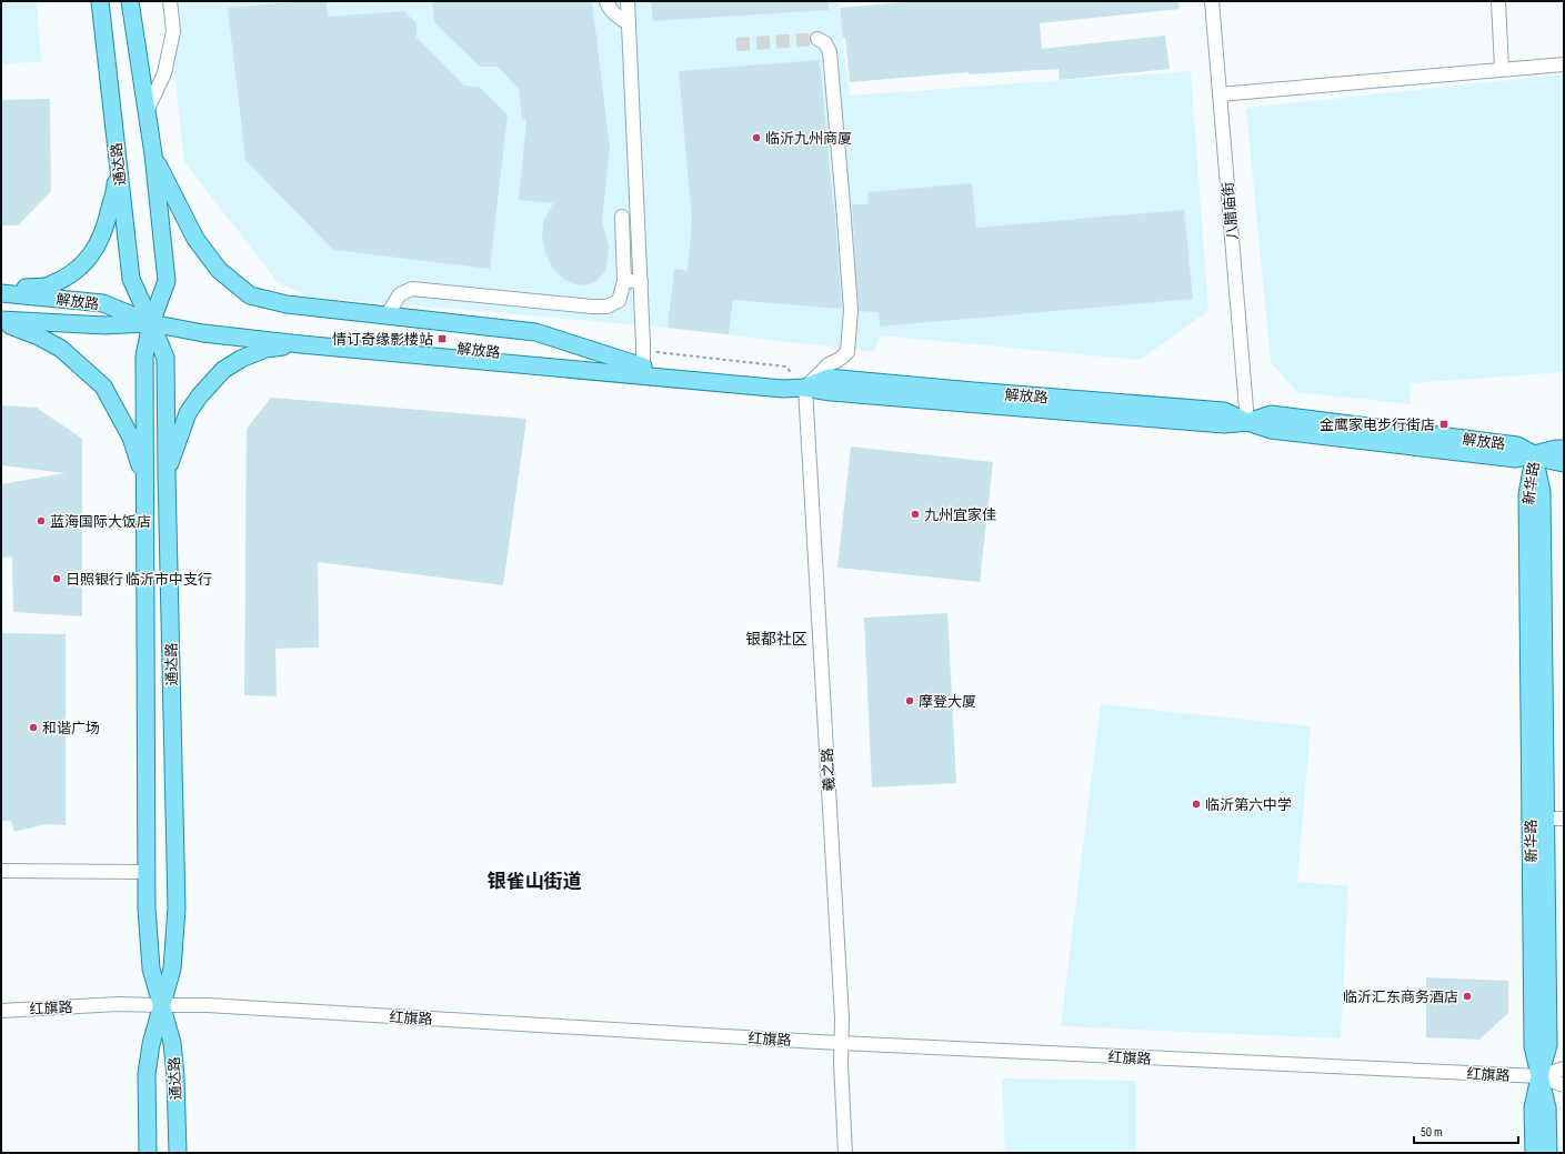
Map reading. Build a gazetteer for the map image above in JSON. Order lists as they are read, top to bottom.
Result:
{
  "streets": {
    "main road": ["通达路", "解放路", "新华路"],
    "street": ["八腊庙街", "羲之路", "红旗路"]
  },
  "crossings": [
    ["通达路", "解放路"],
    ["通达路", "红旗路"],
    ["八腊庙街", "解放路"],
    ["解放路", "新华路"],
    ["解放路", "羲之路"],
    ["新华路", "红旗路"],
    ["羲之路", "红旗路"]
  ],
  "districts": ["银都社区", "银雀山街道"],
  "places": {
    "other": [
      "临沂九州商厦",
      "九州宜家佳",
      "蓝海国际大饭店",
      "日照银行 临沂市中支行",
      "摩登大厦",
      "和谐广场",
      "临沂第六中学",
      "临沂汇东商务酒店"
    ],
    "transit": ["情订奇缘影楼站", "金鹰家电步行街店"]
  },
  "scale_bar": "50 m"
}
